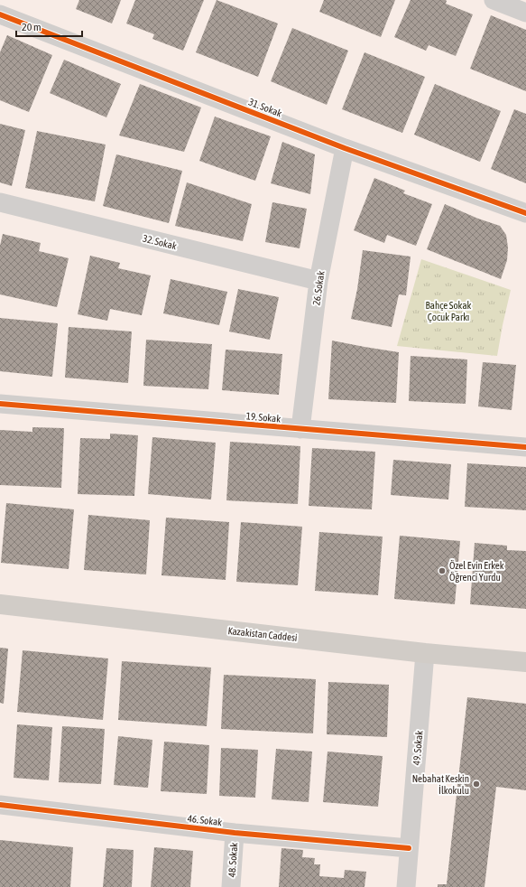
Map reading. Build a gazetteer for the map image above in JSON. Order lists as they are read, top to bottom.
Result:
{
  "streets": {
    "main road": ["Kazakistan Caddesi"],
    "street": [
      "31. Sokak",
      "32. Sokak",
      "26. Sokak",
      "19. Sokak",
      "49. Sokak",
      "46. Sokak",
      "48. Sokak"
    ]
  },
  "crossings": [
    ["31. Sokak", "26. Sokak"],
    ["32. Sokak", "26. Sokak"],
    ["26. Sokak", "19. Sokak"],
    ["Kazakistan Caddesi", "49. Sokak"],
    ["49. Sokak", "46. Sokak"],
    ["46. Sokak", "48. Sokak"]
  ],
  "parks": ["Bahçe Sokak Çocuk Parkı"],
  "places": ["Özel Evin Erkek Öğrenci Yurdu", "Nebahat Keskin İlkokulu"],
  "scale_bar": "20 m"
}
